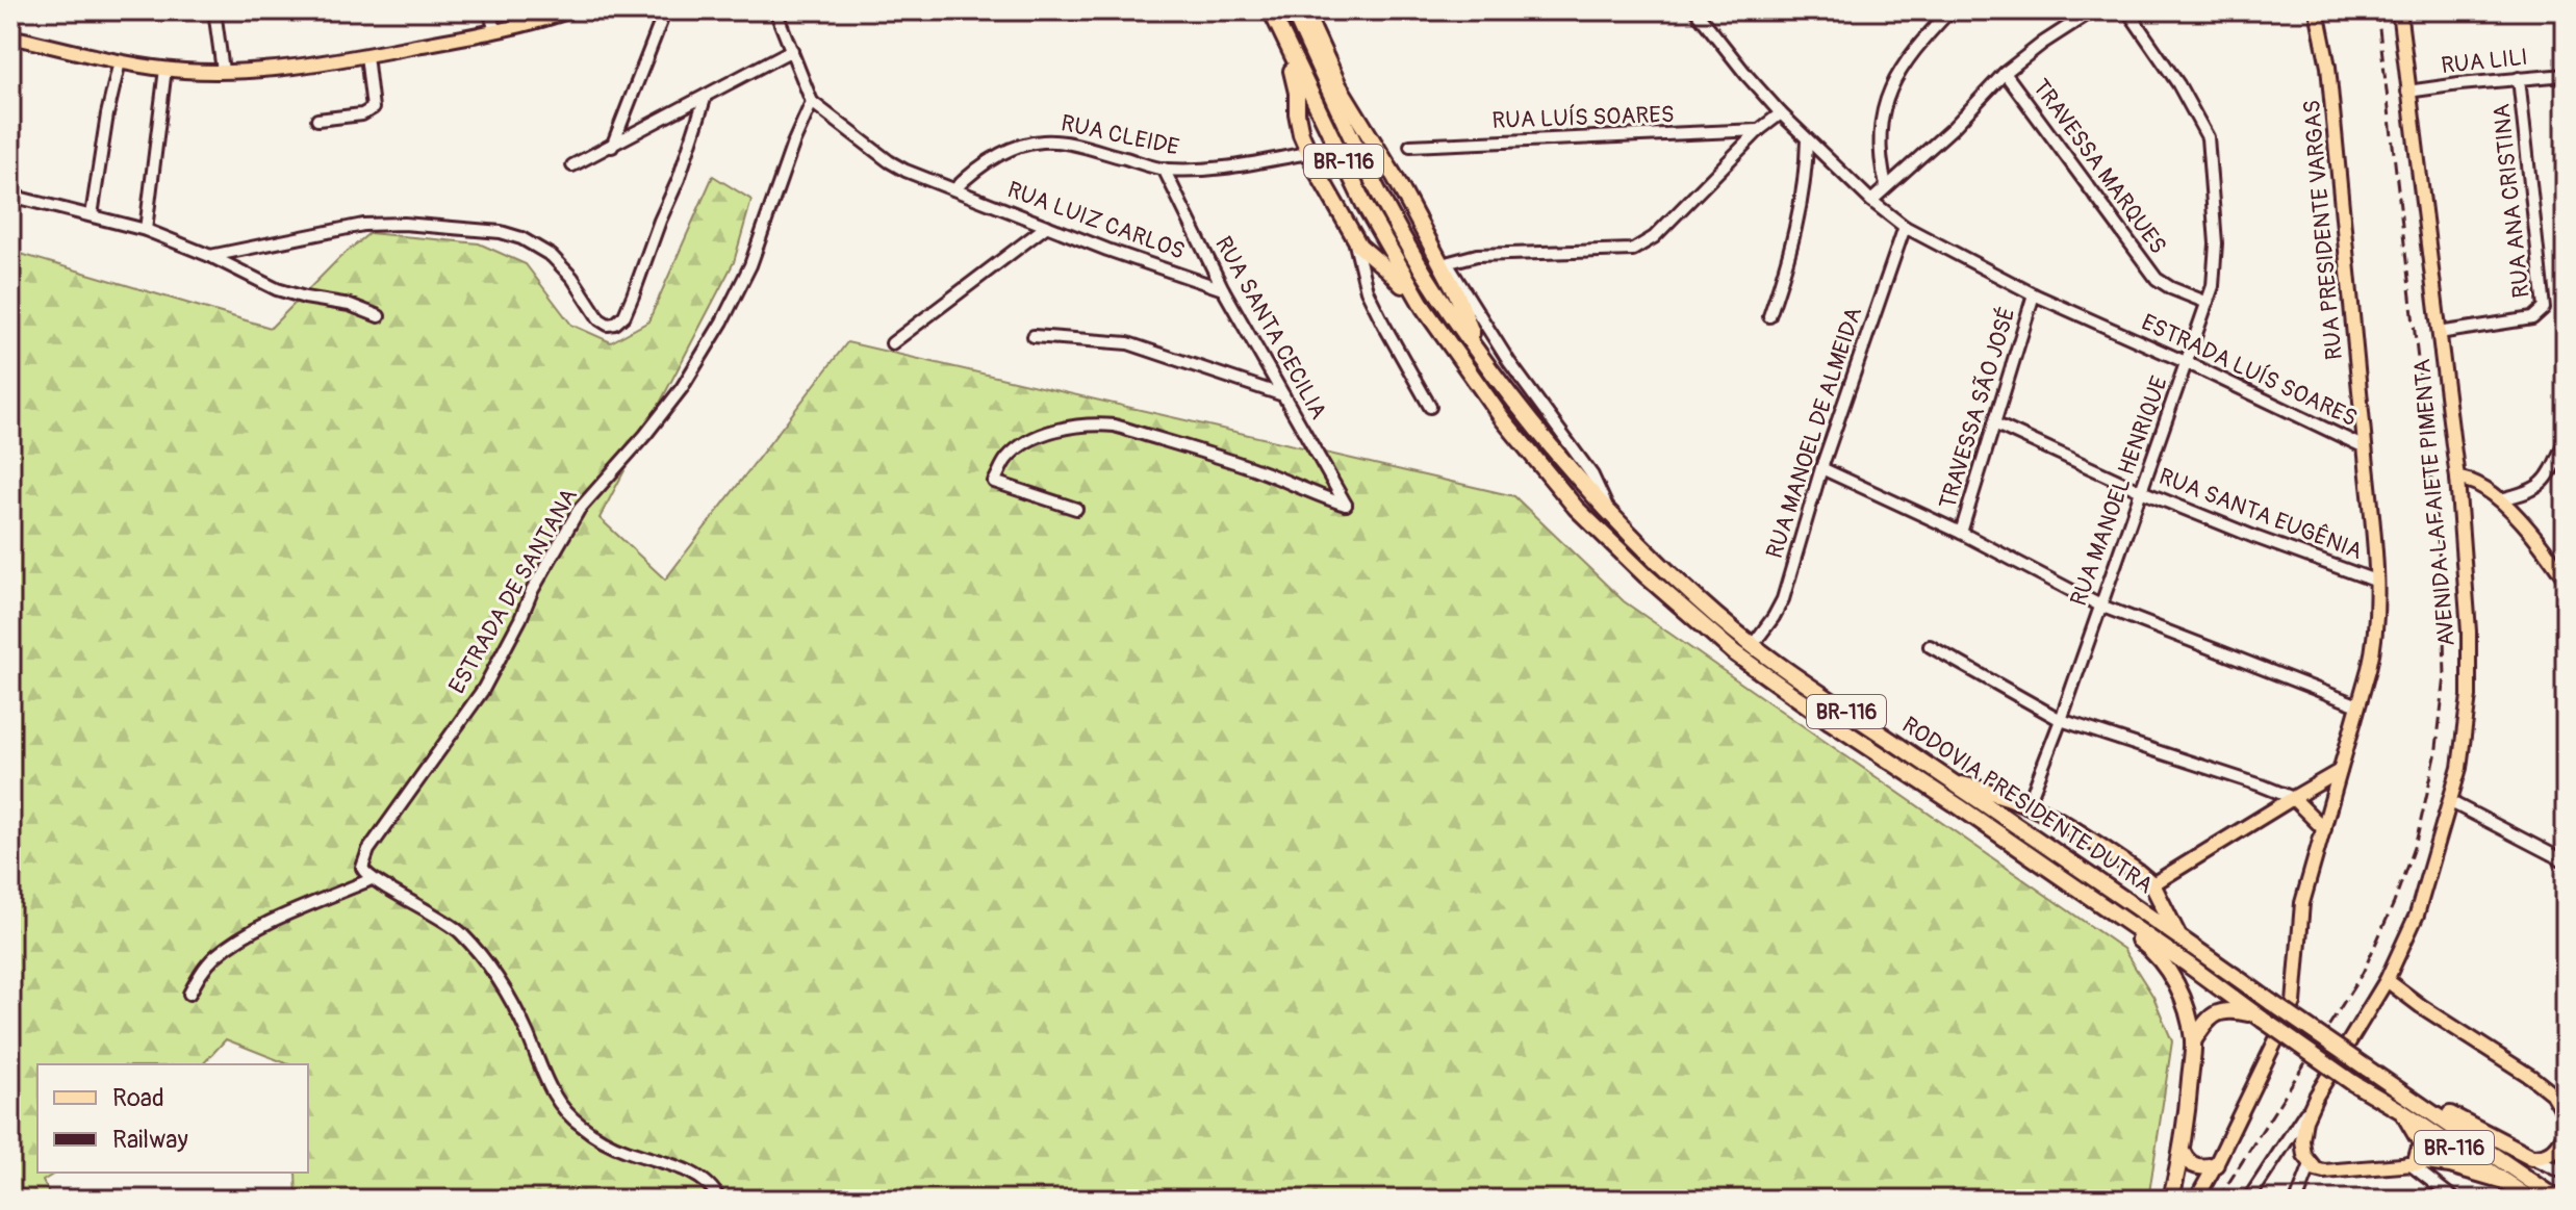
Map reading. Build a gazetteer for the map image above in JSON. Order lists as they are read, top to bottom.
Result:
{
  "streets": {
    "highway": ["BR-116", "RODOVIA PRESIDENTE DUTRA"],
    "main road": ["RUA PRESIDENTE VARGAS", "ESTRADA LUÍS SOARES", "AVENIDA LAFAIETE PIMENTA"],
    "street": [
      "RUA LILI",
      "RUA LUÍS SOARES",
      "RUA CLEIDE",
      "TRAVESSA MARQUES",
      "RUA ANA CRISTINA",
      "RUA LUIZ CARLOS",
      "RUA SANTA CECILIA",
      "TRAVESSA SÃO JOSÉ",
      "RUA MANOEL DE ALMEIDA",
      "RUA MANOEL HENRIQUE",
      "RUA SANTA EUGÊNIA",
      "ESTRADA DE SANTANA"
    ]
  },
  "crossings": [
    ["RUA LILI", "RUA ANA CRISTINA"],
    ["RUA LILI", "AVENIDA LAFAIETE PIMENTA"],
    ["RUA CLEIDE", "RUA LUIZ CARLOS"],
    ["RUA CLEIDE", "RUA SANTA CECILIA"],
    ["TRAVESSA MARQUES", "RUA MANOEL HENRIQUE"],
    ["RUA ANA CRISTINA", "AVENIDA LAFAIETE PIMENTA"],
    ["RUA LUIZ CARLOS", "RUA SANTA CECILIA"],
    ["RUA PRESIDENTE VARGAS", "ESTRADA LUÍS SOARES"],
    ["ESTRADA LUÍS SOARES", "TRAVESSA SÃO JOSÉ"],
    ["ESTRADA LUÍS SOARES", "RUA MANOEL DE ALMEIDA"],
    ["ESTRADA LUÍS SOARES", "RUA MANOEL HENRIQUE"],
    ["ESTRADA LUÍS SOARES", "RUA SANTA EUGÊNIA"],
    ["TRAVESSA SÃO JOSÉ", "RUA SANTA EUGÊNIA"],
    ["RUA MANOEL DE ALMEIDA", "RODOVIA PRESIDENTE DUTRA"],
    ["RUA MANOEL HENRIQUE", "RUA SANTA EUGÊNIA"]
  ],
  "legend": ["Road", "Railway"]
}
